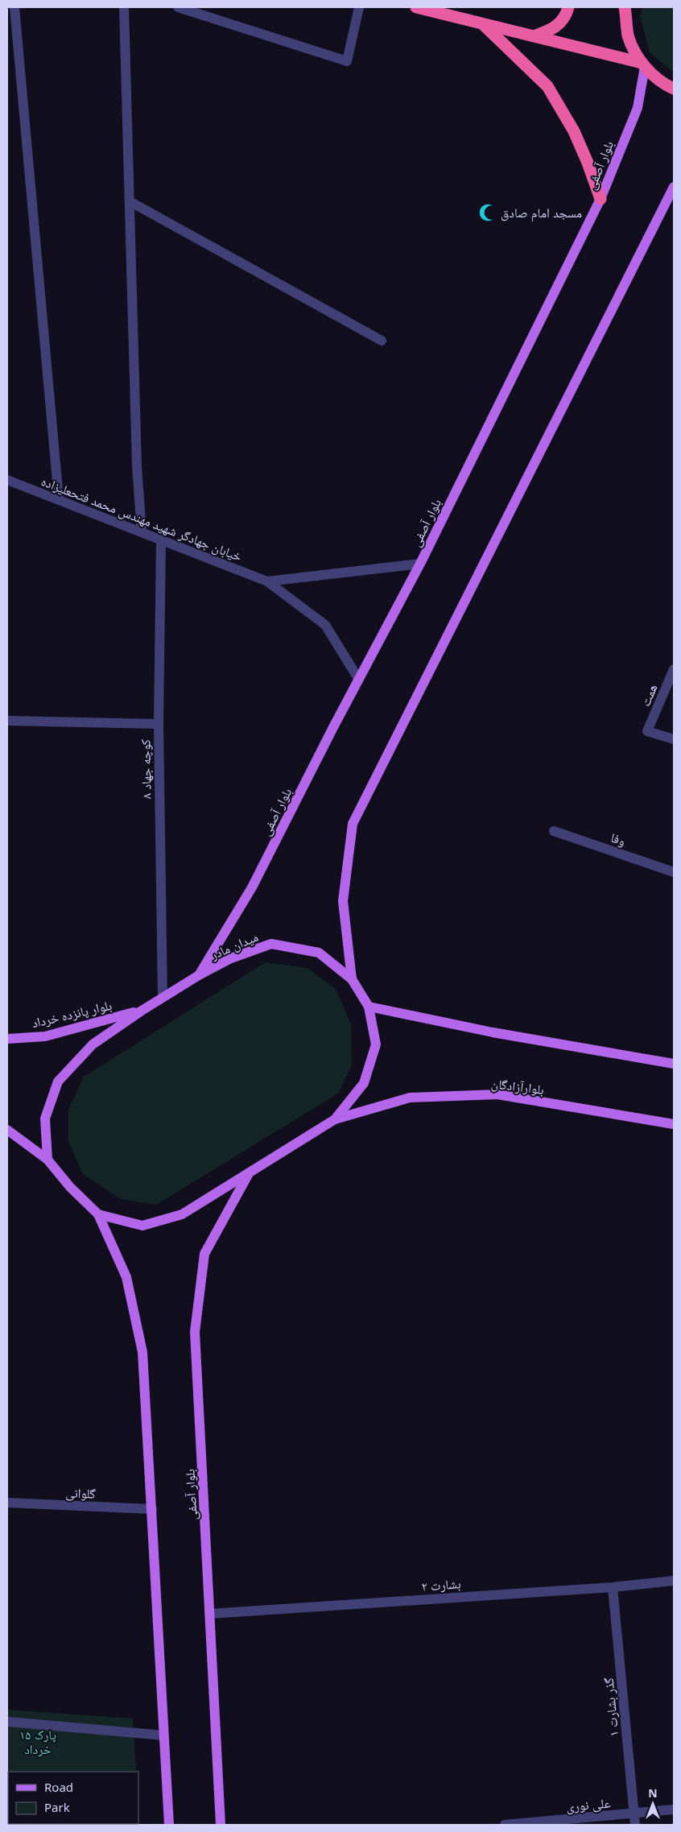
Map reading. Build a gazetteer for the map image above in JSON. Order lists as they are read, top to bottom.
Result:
{
  "streets": {
    "main road": [
      "بلوار آصفی",
      "میدان مادر",
      "بلوار پانزده خرداد",
      "بلوارآزادگان"
    ],
    "street": [
      "خیابان جهادگر شهید مهندس محمد فتحعلیزاده",
      "همت",
      "کوچه جهاد ۸",
      "وفا",
      "گلوانی",
      "بشارت ۲",
      "گذر بشارت ۱",
      "علی نوری"
    ]
  },
  "crossings": [
    ["بلوار آصفی", "خیابان جهادگر شهید مهندس محمد فتحعلیزاده"],
    ["بلوار آصفی", "میدان مادر"],
    ["بلوار آصفی", "بشارت ۲"],
    ["خیابان جهادگر شهید مهندس محمد فتحعلیزاده", "کوچه جهاد ۸"],
    ["کوچه جهاد ۸", "میدان مادر"],
    ["میدان مادر", "بلوار پانزده خرداد"],
    ["میدان مادر", "بلوارآزادگان"],
    ["بشارت ۲", "گذر بشارت ۱"],
    ["گذر بشارت ۱", "علی نوری"]
  ],
  "parks": ["پارک ۱۵ خرداد"],
  "places": {
    "mosque": ["مسجد امام صادق"]
  },
  "legend": ["Road", "Park"],
  "north": "top"
}
